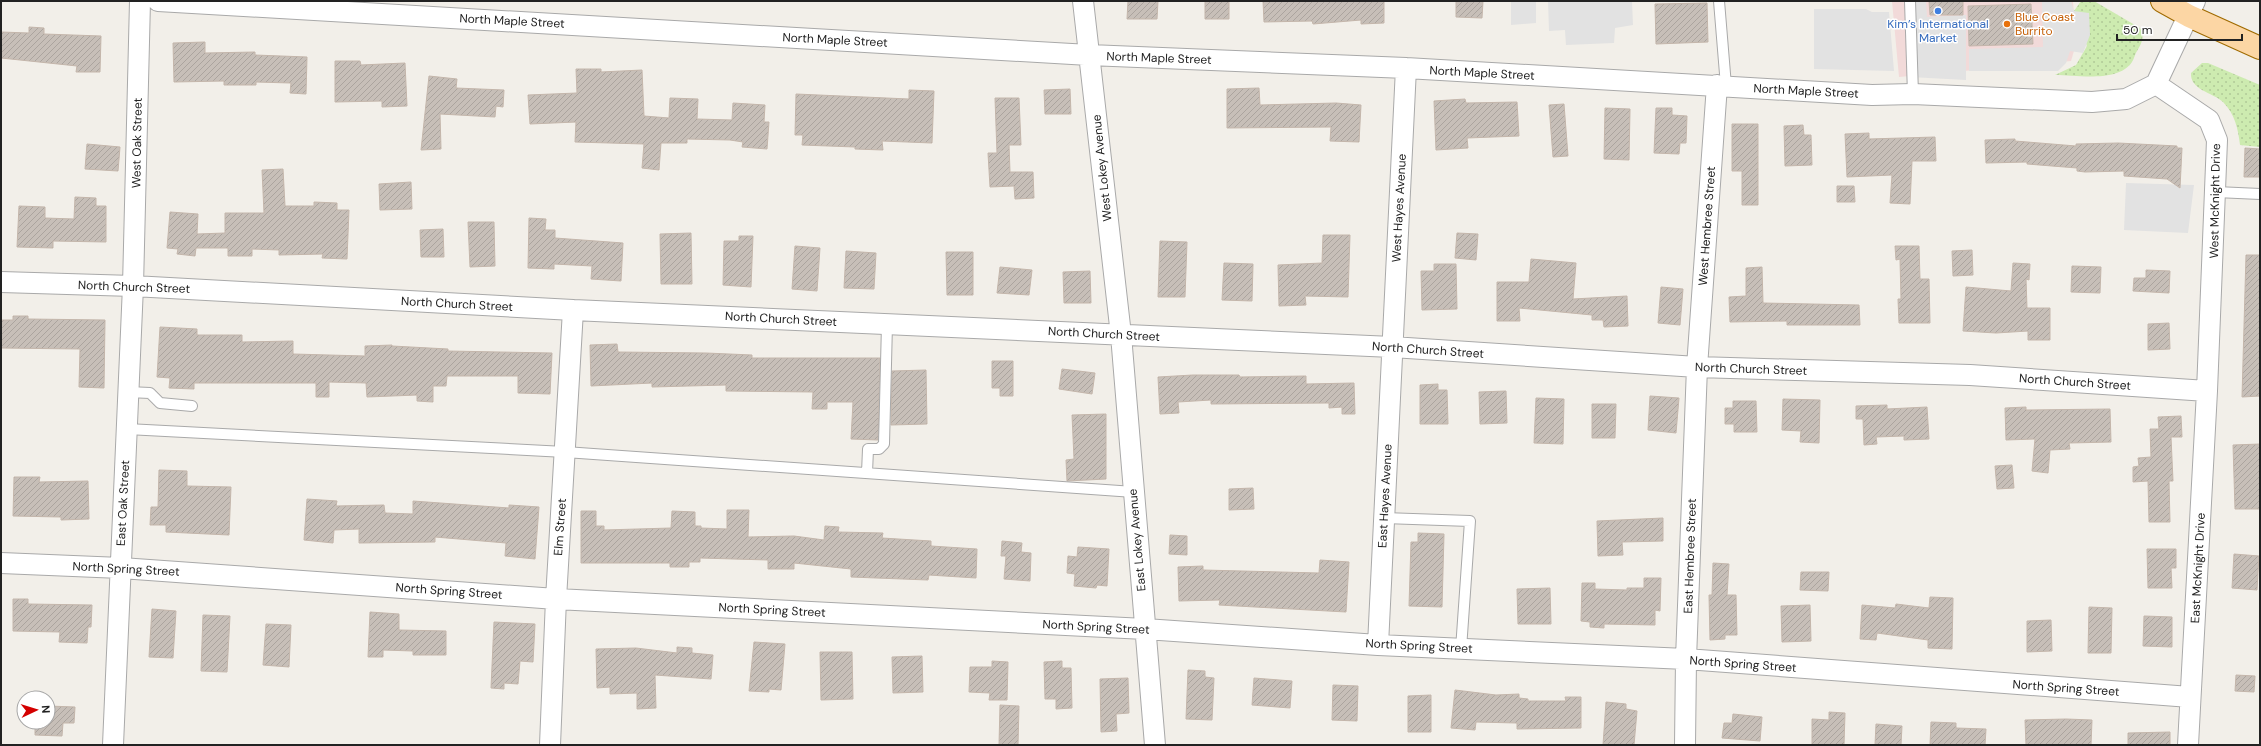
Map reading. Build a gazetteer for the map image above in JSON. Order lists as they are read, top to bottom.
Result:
{
  "streets": {
    "street": [
      "North Maple Street",
      "West Oak Street",
      "West Lokey Avenue",
      "West McKnight Drive",
      "West Hayes Avenue",
      "West Hembree Street",
      "North Church Street",
      "East Hayes Avenue",
      "East Oak Street",
      "Elm Street",
      "East Lokey Avenue",
      "East Hembree Street",
      "East McKnight Drive",
      "North Spring Street"
    ]
  },
  "crossings": [
    ["North Maple Street", "West Lokey Avenue"],
    ["North Maple Street", "West McKnight Drive"],
    ["North Maple Street", "West Hayes Avenue"],
    ["North Maple Street", "West Hembree Street"],
    ["West Oak Street", "North Church Street"],
    ["West Oak Street", "East Oak Street"],
    ["West Lokey Avenue", "North Church Street"],
    ["West Lokey Avenue", "East Lokey Avenue"],
    ["West McKnight Drive", "North Church Street"],
    ["West McKnight Drive", "East McKnight Drive"],
    ["West Hayes Avenue", "North Church Street"],
    ["West Hayes Avenue", "East Hayes Avenue"],
    ["West Hembree Street", "North Church Street"],
    ["West Hembree Street", "East Hembree Street"],
    ["North Church Street", "East Hayes Avenue"],
    ["North Church Street", "East Oak Street"],
    ["North Church Street", "Elm Street"],
    ["North Church Street", "East Lokey Avenue"],
    ["North Church Street", "East Hembree Street"],
    ["North Church Street", "East McKnight Drive"],
    ["East Hayes Avenue", "North Spring Street"],
    ["East Oak Street", "North Spring Street"],
    ["Elm Street", "North Spring Street"],
    ["East Lokey Avenue", "North Spring Street"],
    ["East Hembree Street", "North Spring Street"],
    ["East McKnight Drive", "North Spring Street"]
  ],
  "places": ["Kim’s International Market", "Blue Coast Burrito"],
  "scale_bar": "50 m",
  "north": "right"
}
